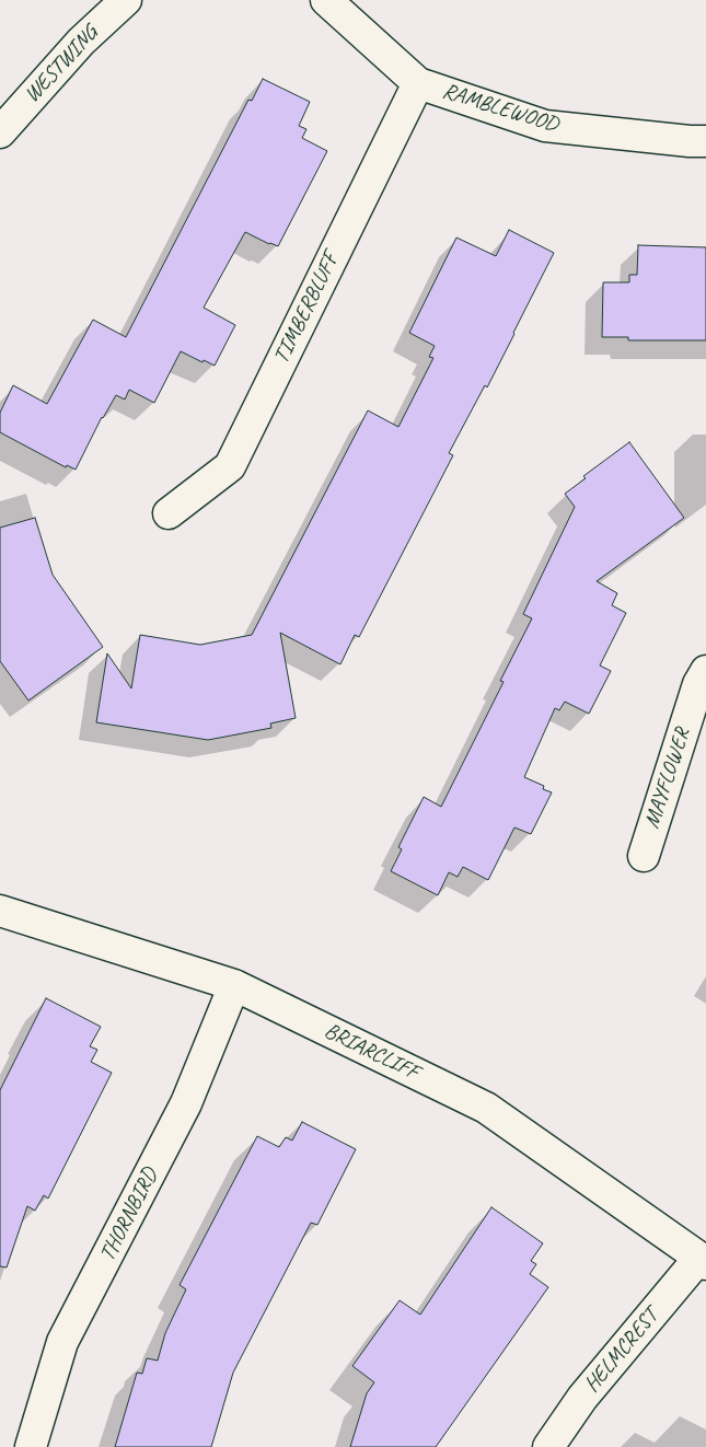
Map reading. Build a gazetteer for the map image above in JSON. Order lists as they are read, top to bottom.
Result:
{
  "streets": {
    "street": [
      "WESTWING",
      "RAMBLEWOOD",
      "TIMBERBLUFF",
      "MAYFLOWER",
      "BRIARCLIFF",
      "THORNBIRD",
      "HELMCREST"
    ]
  },
  "crossings": [
    ["RAMBLEWOOD", "TIMBERBLUFF"],
    ["BRIARCLIFF", "THORNBIRD"],
    ["BRIARCLIFF", "HELMCREST"]
  ]
}
